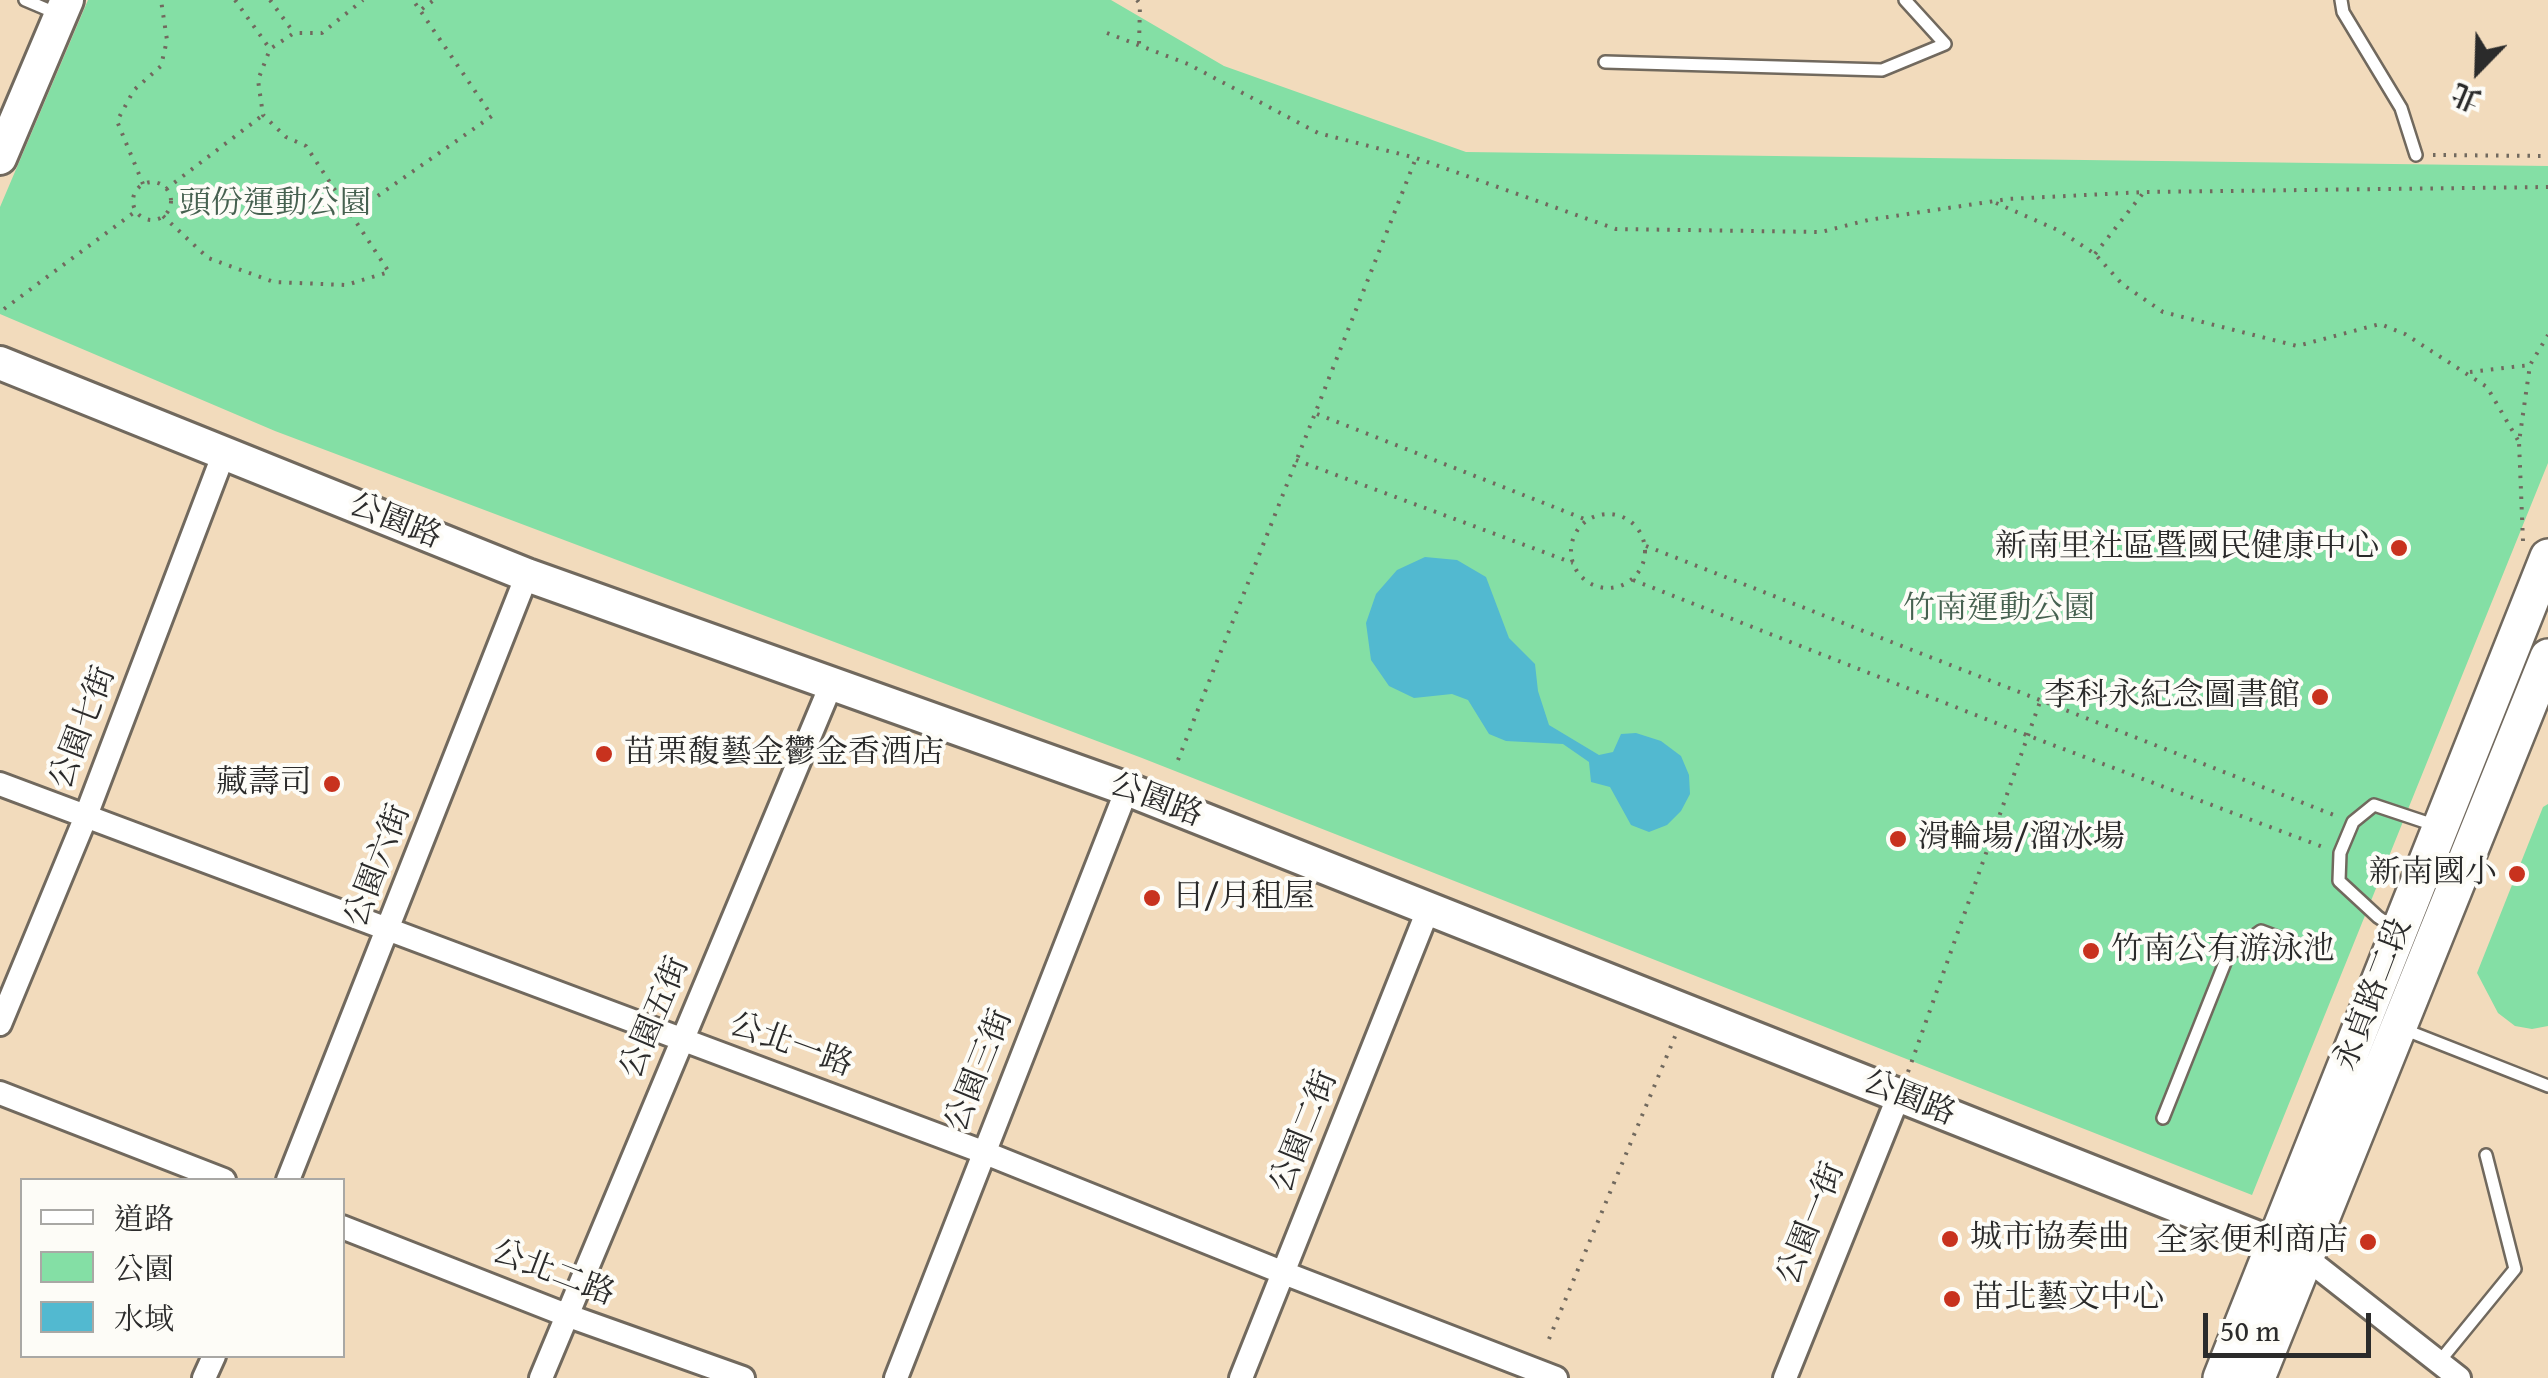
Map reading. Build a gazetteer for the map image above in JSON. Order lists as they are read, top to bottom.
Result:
{
  "streets": {
    "main road": ["永貞路二段"],
    "street": [
      "公園路",
      "公園七街",
      "公園六街",
      "公園五街",
      "公北一路",
      "公園三街",
      "公園二街",
      "公園一街",
      "公北二路"
    ]
  },
  "crossings": [
    ["公園路", "公園七街"],
    ["公園路", "公園六街"],
    ["公園路", "永貞路二段"],
    ["公園路", "公園五街"],
    ["公園路", "公園三街"],
    ["公園路", "公園二街"],
    ["公園路", "公園一街"],
    ["公園七街", "公北一路"],
    ["公園六街", "公北一路"],
    ["公園五街", "公北一路"],
    ["公園五街", "公北二路"],
    ["公北一路", "公園三街"],
    ["公北一路", "公園二街"]
  ],
  "parks": ["頭份運動公園", "竹南運動公園"],
  "places": [
    "新南里社區暨國民健康中心",
    "李科永紀念圖書館",
    "苗栗馥藝金鬱金香酒店",
    "藏壽司",
    "滑輪場/溜冰場",
    "新南國小",
    "日/月租屋",
    "竹南公有游泳池",
    "城市協奏曲",
    "全家便利商店",
    "苗北藝文中心"
  ],
  "legend": ["道路", "公園", "水域"],
  "scale_bar": "50 m",
  "north": "bottom left"
}
